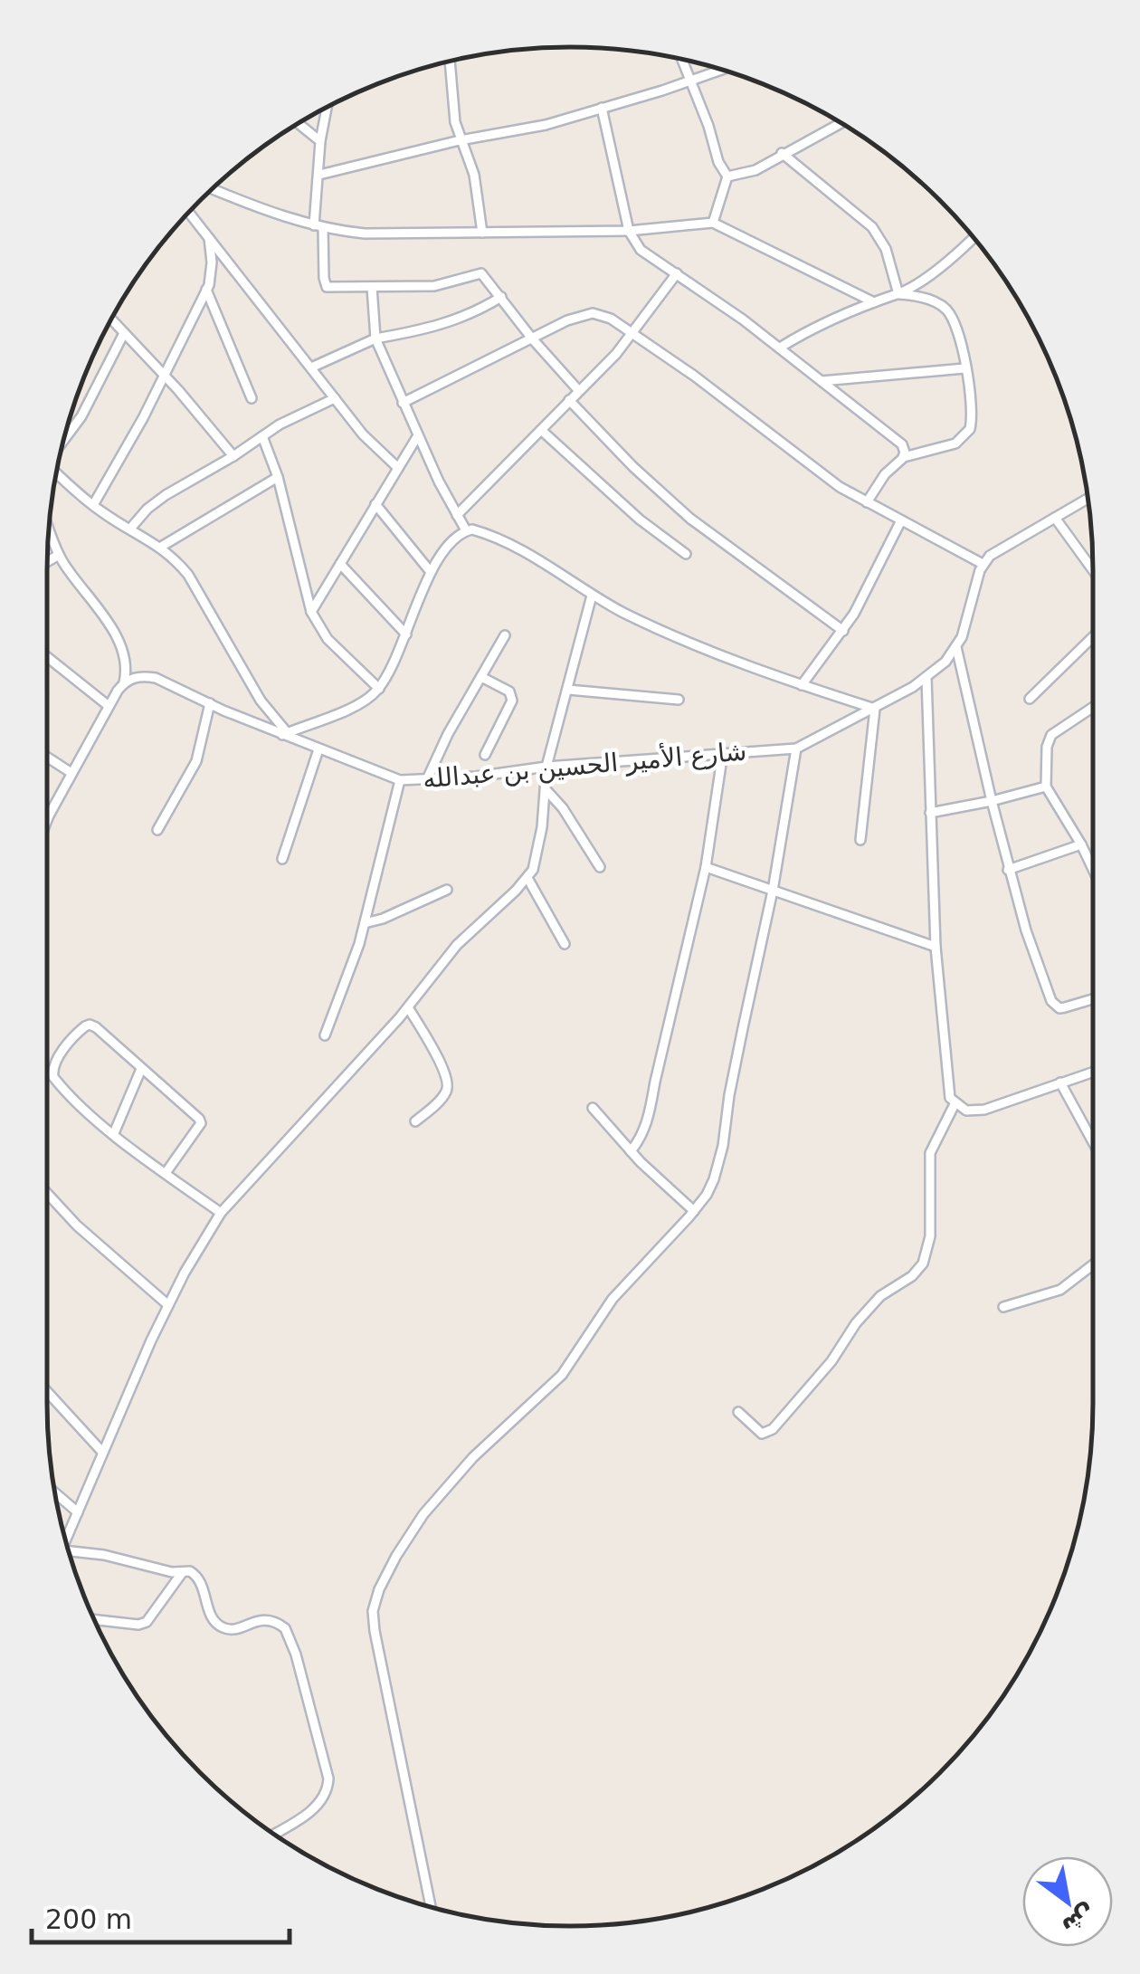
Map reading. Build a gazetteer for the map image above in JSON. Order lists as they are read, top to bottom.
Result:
{
  "streets": {
    "street": ["شارع الأمير الحسين بن عبدالله"]
  },
  "scale_bar": "200 m",
  "north": "bottom right"
}
